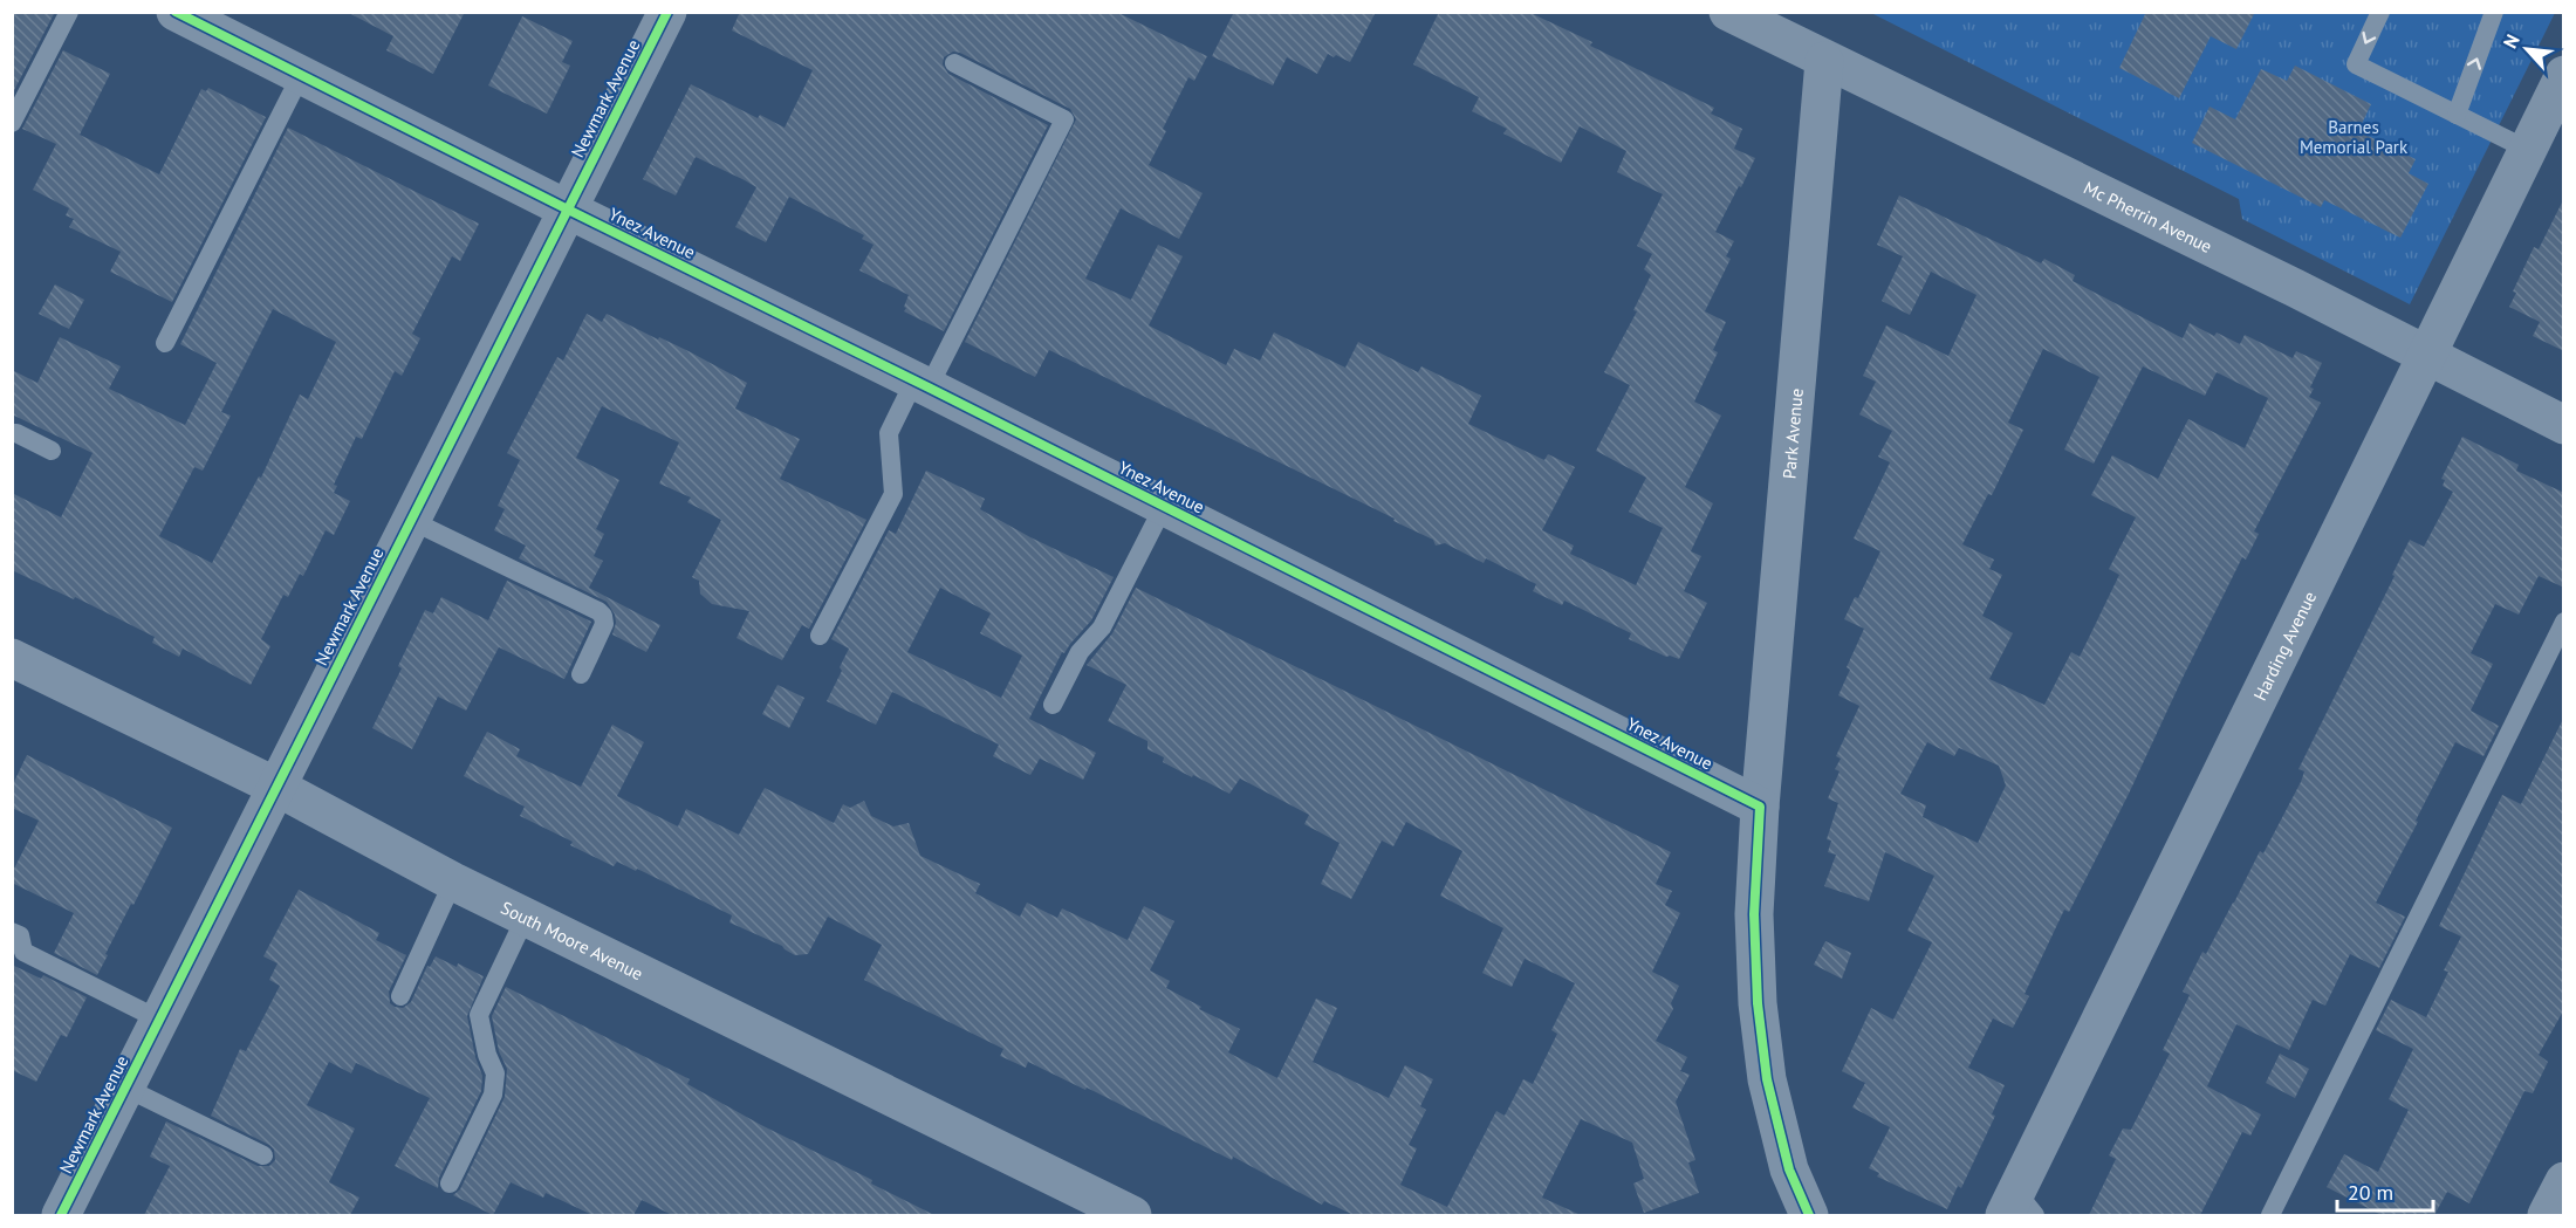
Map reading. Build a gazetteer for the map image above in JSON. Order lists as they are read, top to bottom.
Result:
{
  "streets": {
    "street": [
      "Newmark Avenue",
      "Mc Pherrin Avenue",
      "Ynez Avenue",
      "Park Avenue",
      "Harding Avenue",
      "South Moore Avenue"
    ]
  },
  "crossings": [
    ["Newmark Avenue", "Ynez Avenue"],
    ["Newmark Avenue", "South Moore Avenue"],
    ["Mc Pherrin Avenue", "Park Avenue"],
    ["Mc Pherrin Avenue", "Harding Avenue"],
    ["Ynez Avenue", "Park Avenue"]
  ],
  "parks": ["Barnes Memorial Park"],
  "scale_bar": "20 m",
  "north": "top left"
}
